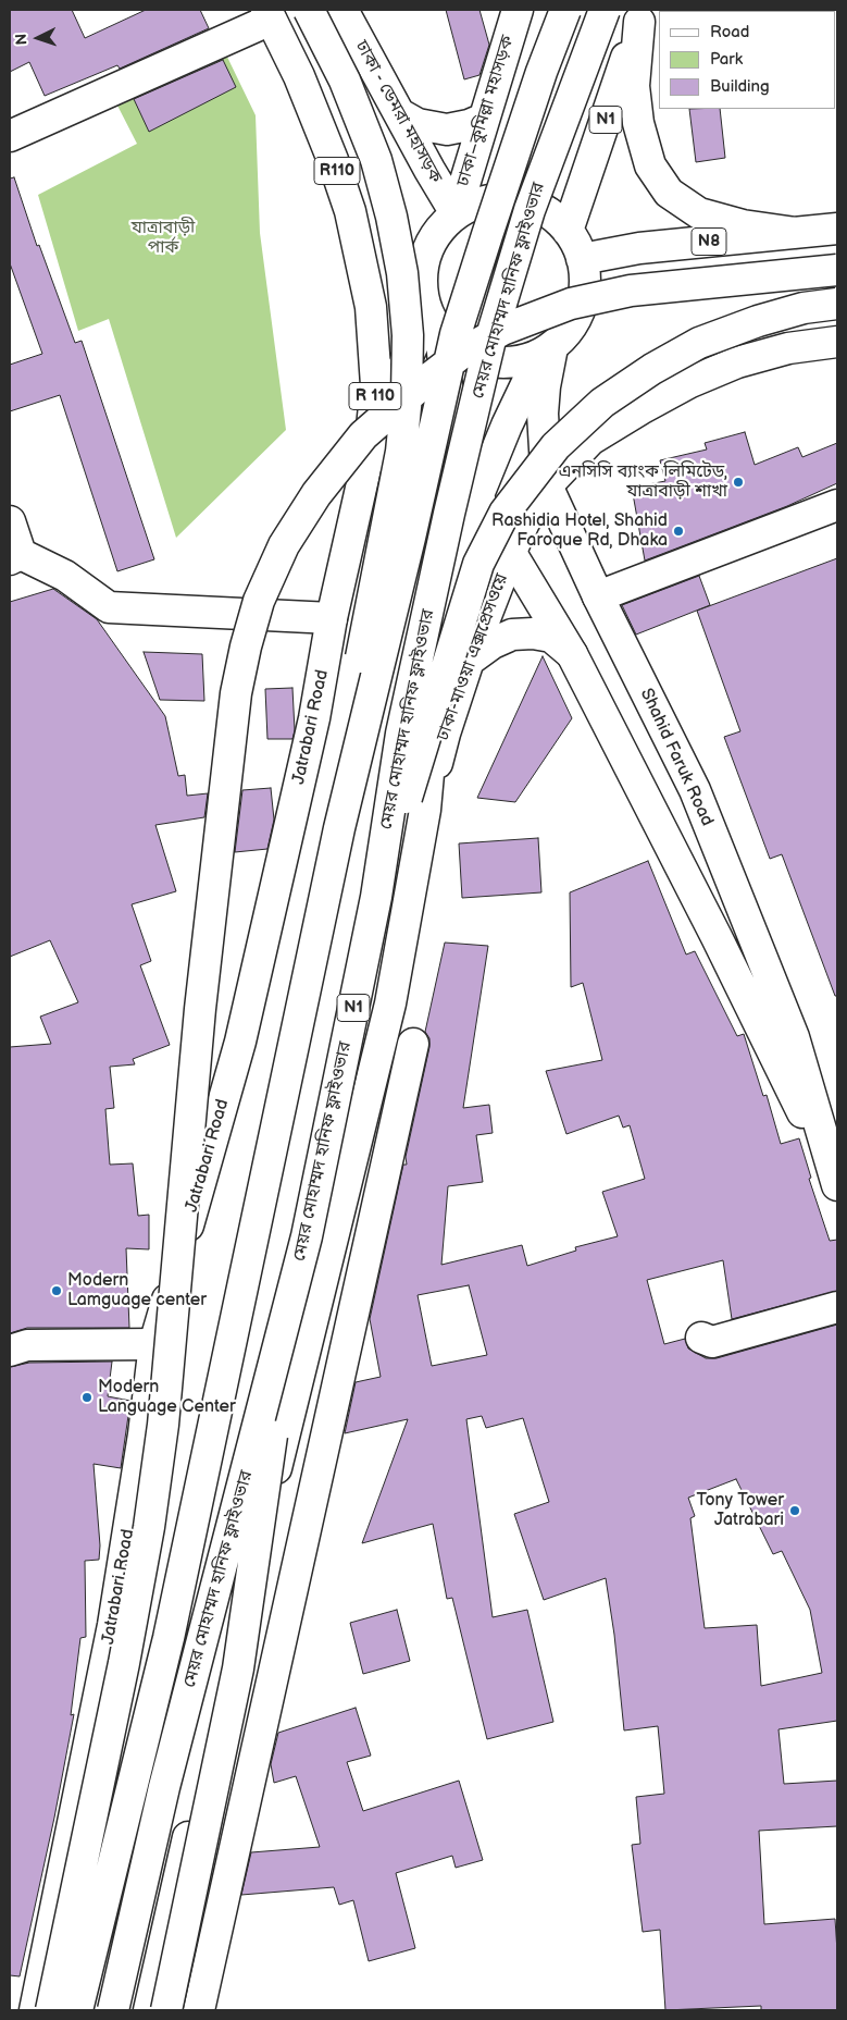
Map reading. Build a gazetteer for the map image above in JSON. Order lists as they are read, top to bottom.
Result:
{
  "streets": {
    "main road": [
      "ঢাকা–কুমিল্লা মহাসড়ক",
      "ঢাকা - ডেমরা মহাসড়ক",
      "N1",
      "R110",
      "N8",
      "মেয়র মোহাম্মদ হানিফ ফ্লাইওভার",
      "R 110",
      "ঢাকা-মাওয়া এক্সপ্রেসওয়ে",
      "Jatrabari Road",
      "Shahid Faruk Road"
    ]
  },
  "crossings": [
    ["ঢাকা–কুমিল্লা মহাসড়ক", "ঢাকা - ডেমরা মহাসড়ক"],
    ["ঢাকা–কুমিল্লা মহাসড়ক", "N1"],
    ["ঢাকা–কুমিল্লা মহাসড়ক", "N8"],
    ["ঢাকা–কুমিল্লা মহাসড়ক", "Jatrabari Road"],
    ["ঢাকা–কুমিল্লা মহাসড়ক", "Shahid Faruk Road"],
    ["ঢাকা - ডেমরা মহাসড়ক", "N1"],
    ["ঢাকা - ডেমরা মহাসড়ক", "N8"],
    ["ঢাকা - ডেমরা মহাসড়ক", "Jatrabari Road"],
    ["ঢাকা - ডেমরা মহাসড়ক", "Shahid Faruk Road"],
    ["N1", "N8"],
    ["N1", "Jatrabari Road"],
    ["N1", "Shahid Faruk Road"],
    ["R110", "R 110"],
    ["N8", "Jatrabari Road"],
    ["N8", "Shahid Faruk Road"],
    ["R 110", "Jatrabari Road"],
    ["ঢাকা-মাওয়া এক্সপ্রেসওয়ে", "Shahid Faruk Road"],
    ["Jatrabari Road", "Shahid Faruk Road"]
  ],
  "parks": ["যাত্রাবাড়ী পার্ক"],
  "places": [
    "এনসিসি ব্যাংক লিমিটেড, যাত্রাবাড়ী শাখা",
    "Rashidia Hotel, Shahid Faroque Rd, Dhaka",
    "Modern Lamguage center",
    "Modern Language Center",
    "Tony Tower Jatrabari"
  ],
  "legend": ["Road", "Park", "Building"],
  "north": "left"
}
